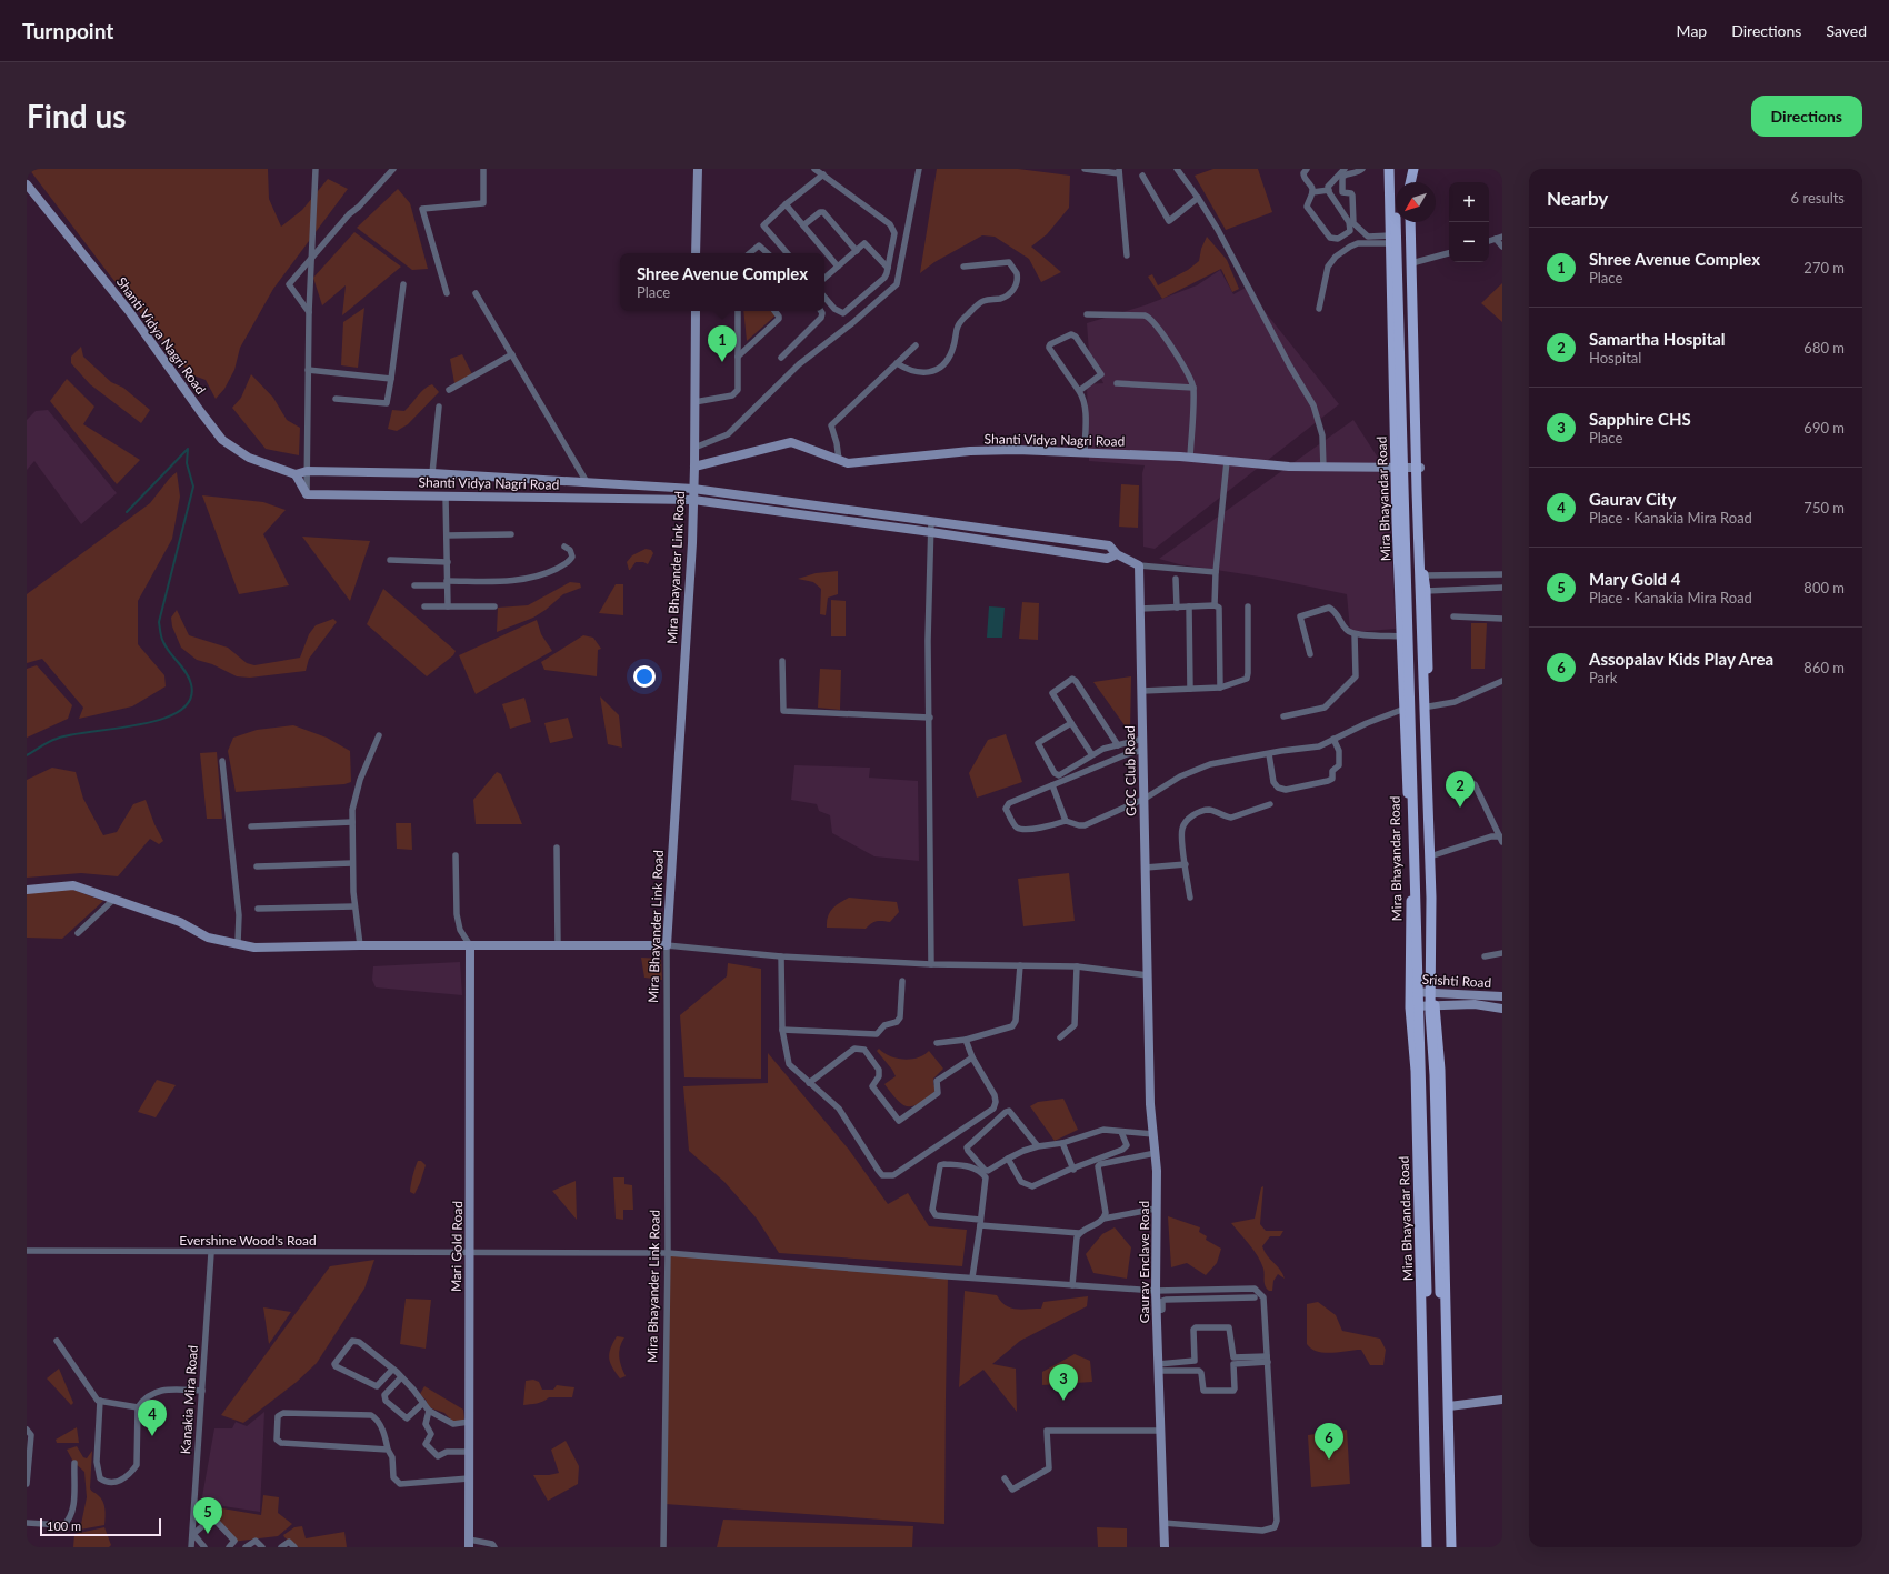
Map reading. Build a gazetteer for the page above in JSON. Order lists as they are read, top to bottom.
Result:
{
  "streets": {
    "main road": ["Mira Bhayandar Road"],
    "street": [
      "Shanti Vidya Nagri Road",
      "Mira Bhayander Link Road",
      "GCC Club Road",
      "Srishti Road",
      "Evershine Wood's Road",
      "Mari Gold Road",
      "Gaurav Enclave Road",
      "Kanakia Mira Road"
    ]
  },
  "crossings": [
    ["Shanti Vidya Nagri Road", "Mira Bhayandar Road"],
    ["Shanti Vidya Nagri Road", "Mira Bhayander Link Road"],
    ["Mira Bhayandar Road", "Srishti Road"],
    ["Mira Bhayander Link Road", "Evershine Wood's Road"],
    ["GCC Club Road", "Gaurav Enclave Road"],
    ["Evershine Wood's Road", "Mari Gold Road"],
    ["Evershine Wood's Road", "Gaurav Enclave Road"],
    ["Evershine Wood's Road", "Kanakia Mira Road"]
  ],
  "scale_bar": "100 m",
  "north": "bottom left",
  "page": {
    "header": "Turnpoint",
    "nav": ["Map", "Directions", "Saved"],
    "buttons": "Directions",
    "title": "Find us",
    "heading": ["Nearby", "6 results"],
    "map_buttons": ["+", "−"],
    "list": [
      {
        "mark": "1",
        "name": "Shree Avenue Complex",
        "note": "Place",
        "value": "270 m"
      },
      {
        "mark": "2",
        "name": "Samartha Hospital",
        "note": "Hospital",
        "value": "680 m"
      },
      {
        "mark": "3",
        "name": "Sapphire CHS",
        "note": "Place",
        "value": "690 m"
      },
      {
        "mark": "4",
        "name": "Gaurav City",
        "note": "Place · Kanakia Mira Road",
        "value": "750 m"
      },
      {
        "mark": "5",
        "name": "Mary Gold 4",
        "note": "Place · Kanakia Mira Road",
        "value": "800 m"
      },
      {
        "mark": "6",
        "name": "Assopalav Kids Play Area",
        "note": "Park",
        "value": "860 m"
      }
    ],
    "popup": ["Shree Avenue Complex", "Place"],
    "pins": [
      "1",
      "2",
      "3",
      "4",
      "6",
      "5"
    ],
    "scale": "100 m"
  }
}
